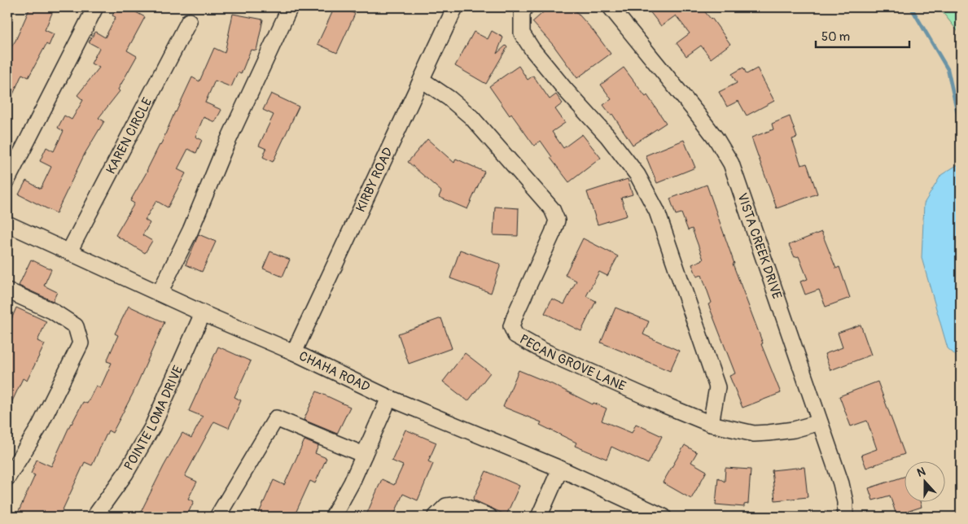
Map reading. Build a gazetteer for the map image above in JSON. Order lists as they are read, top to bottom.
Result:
{
  "streets": {
    "street": [
      "KAREN CIRCLE",
      "KIRBY ROAD",
      "VISTA CREEK DRIVE",
      "PECAN GROVE LANE",
      "CHAHA ROAD",
      "POINTE LOMA DRIVE"
    ]
  },
  "crossings": [
    ["KAREN CIRCLE", "CHAHA ROAD"],
    ["KIRBY ROAD", "PECAN GROVE LANE"],
    ["KIRBY ROAD", "CHAHA ROAD"],
    ["VISTA CREEK DRIVE", "PECAN GROVE LANE"],
    ["CHAHA ROAD", "POINTE LOMA DRIVE"]
  ],
  "scale_bar": "50 m",
  "north": "top"
}
